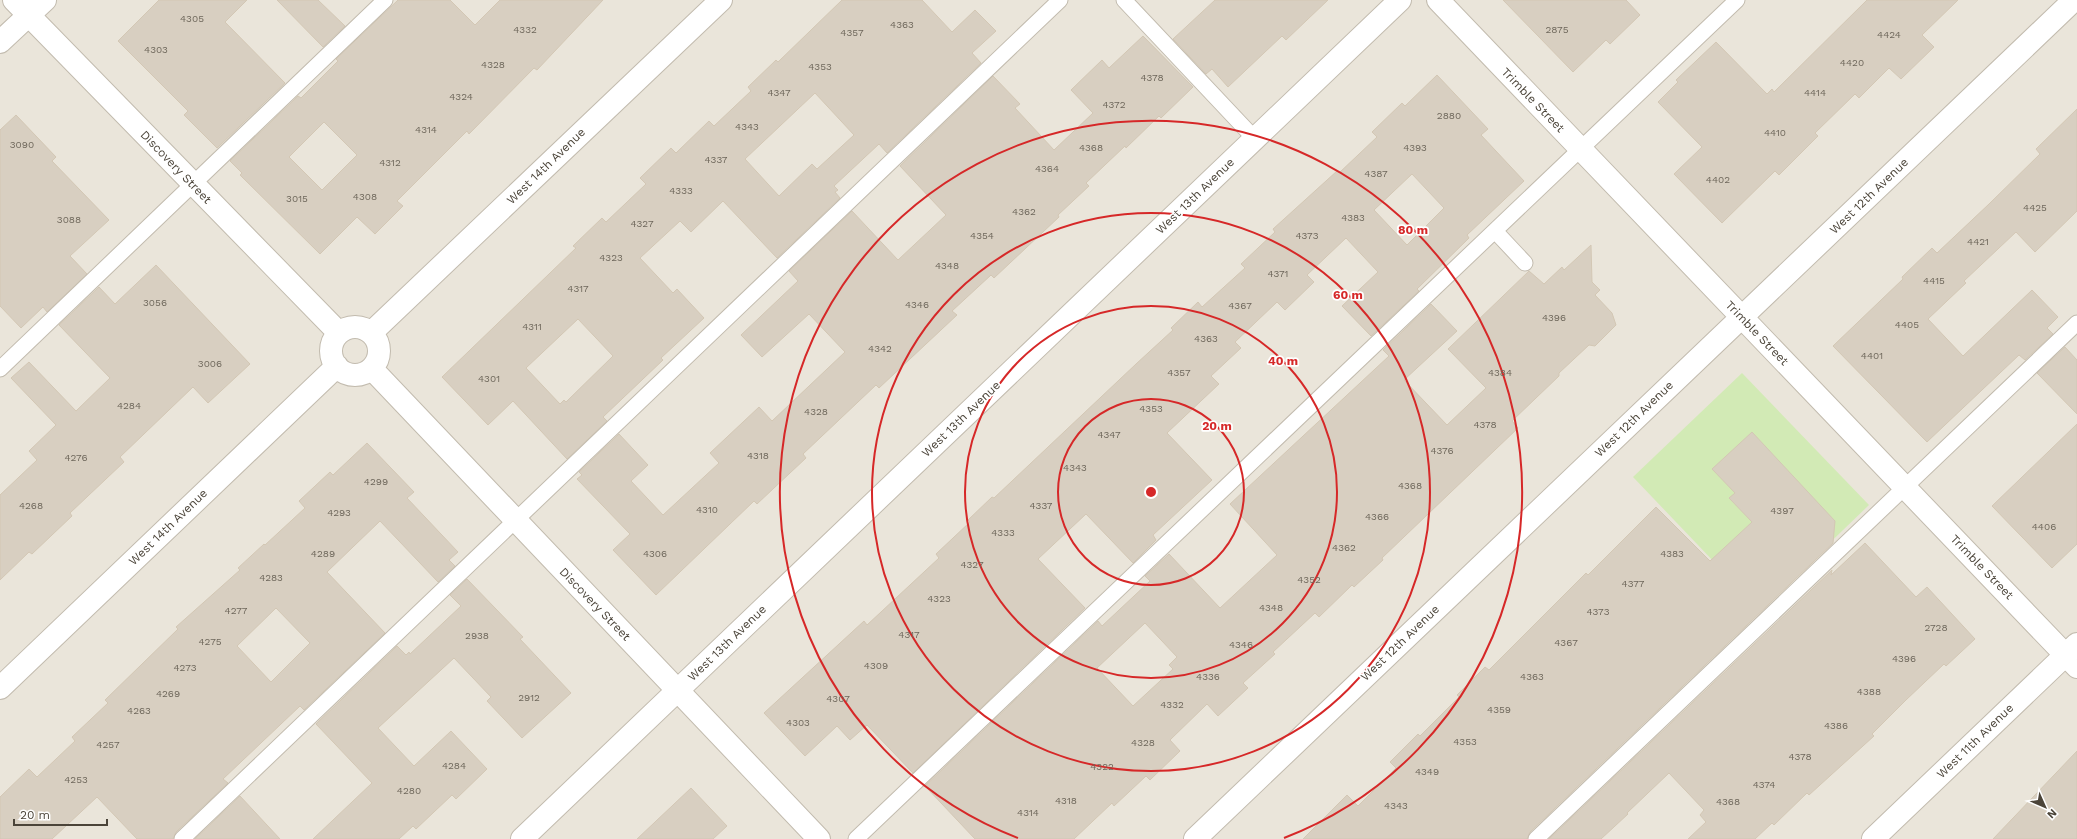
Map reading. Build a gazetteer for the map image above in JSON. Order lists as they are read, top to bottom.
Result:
{
  "streets": {
    "street": [
      "Trimble Street",
      "West 14th Avenue",
      "Discovery Street",
      "West 13th Avenue",
      "West 12th Avenue",
      "West 11th Avenue"
    ]
  },
  "crossings": [
    ["Trimble Street", "West 12th Avenue"],
    ["Trimble Street", "West 11th Avenue"],
    ["West 14th Avenue", "Discovery Street"],
    ["Discovery Street", "West 13th Avenue"]
  ],
  "house_numbers": [
    "4305",
    "4363",
    "4332",
    "2875",
    "4357",
    "4424",
    "4303",
    "4420",
    "4328",
    "4353",
    "4378",
    "4347",
    "4414",
    "4324",
    "4372",
    "2880",
    "4343",
    "4314",
    "4410",
    "3090",
    "4368",
    "4393",
    "4337",
    "4312",
    "4364",
    "4387",
    "4402",
    "4333",
    "4308",
    "3015",
    "4425",
    "4362",
    "4383",
    "3088",
    "4327",
    "4354",
    "4373",
    "4421",
    "4323",
    "4348",
    "4371",
    "4415",
    "4317",
    "3056",
    "4346",
    "4367",
    "4396",
    "4405",
    "4311",
    "4363",
    "4342",
    "4401",
    "3006",
    "4357",
    "4384",
    "4301",
    "4284",
    "4353",
    "4328",
    "4378",
    "4347",
    "4376",
    "4318",
    "4276",
    "4343",
    "4299",
    "4368",
    "4268",
    "4337",
    "4310",
    "4397",
    "4293",
    "4366",
    "4406",
    "4333",
    "4362",
    "4289",
    "4306",
    "4383",
    "4327",
    "4283",
    "4352",
    "4377",
    "4323",
    "4348",
    "4277",
    "4373",
    "2728",
    "4317",
    "2938",
    "4275",
    "4367",
    "4346",
    "4396",
    "4309",
    "4273",
    "4336",
    "4363",
    "4388",
    "4269",
    "2912",
    "4307",
    "4332",
    "4359",
    "4263",
    "4303",
    "4386",
    "4353",
    "4328",
    "4257",
    "4378",
    "4284",
    "4322",
    "4349",
    "4253",
    "4374",
    "4280",
    "4318",
    "4368",
    "4343",
    "4314"
  ],
  "scale_bar": "20 m",
  "north": "bottom right",
  "rings": [
    "80 m",
    "60 m",
    "40 m",
    "20 m"
  ]
}
